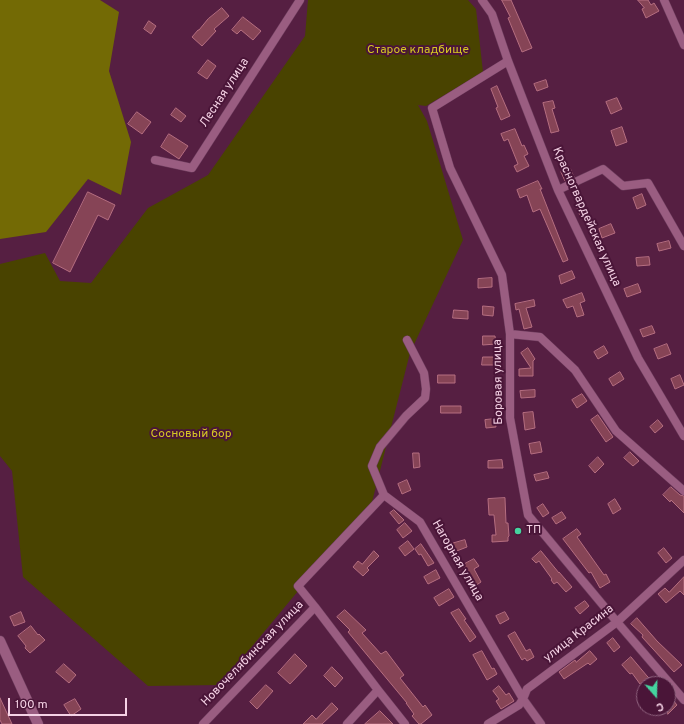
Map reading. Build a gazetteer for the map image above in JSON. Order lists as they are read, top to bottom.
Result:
{
  "streets": {
    "street": [
      "Лесная улица",
      "Красногвардейская улица",
      "Боровая улица",
      "Нагорная улица",
      "улица Красина",
      "Новочелябинская улица"
    ]
  },
  "crossings": [
    ["Красногвардейская улица", "Боровая улица"],
    ["Боровая улица", "улица Красина"],
    ["Нагорная улица", "улица Красина"],
    ["Нагорная улица", "Новочелябинская улица"]
  ],
  "parks": ["Старое кладбище", "Сосновый бор"],
  "places": ["ТП"],
  "scale_bar": "100 m",
  "north": "bottom"
}
